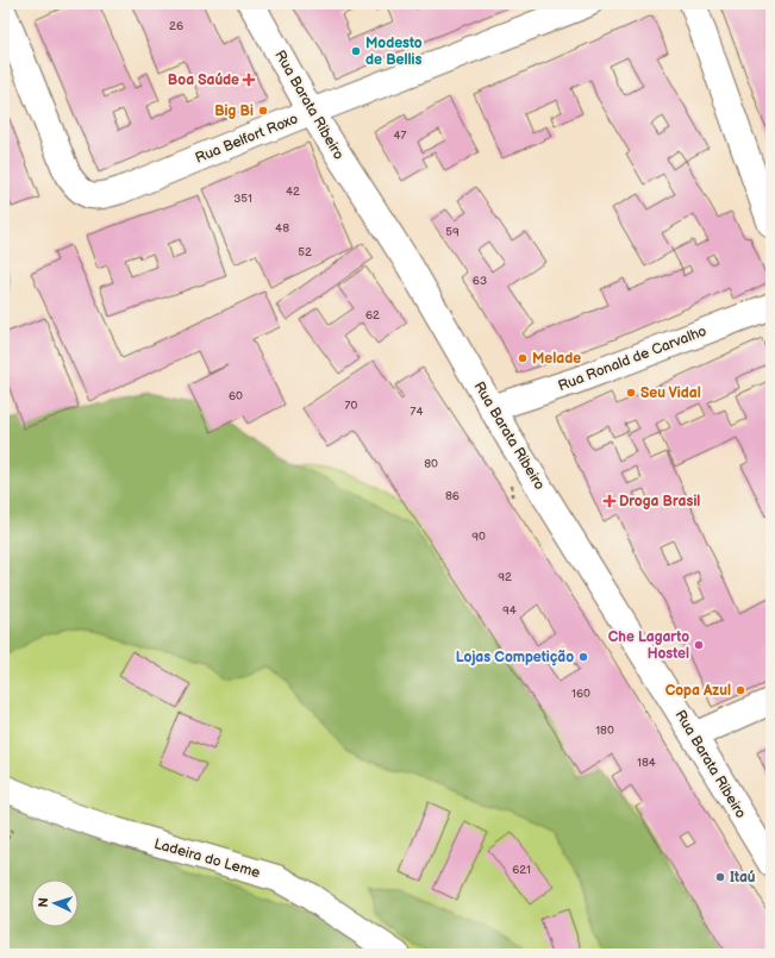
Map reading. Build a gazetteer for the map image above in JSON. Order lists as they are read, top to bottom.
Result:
{
  "streets": {
    "street": [
      "Rua Barata Ribeiro",
      "Rua Belfort Roxo",
      "Rua Ronald de Carvalho",
      "Ladeira do Leme"
    ]
  },
  "crossings": [
    ["Rua Barata Ribeiro", "Rua Belfort Roxo"],
    ["Rua Barata Ribeiro", "Rua Ronald de Carvalho"]
  ],
  "places": {
    "other": [
      "Modesto de Bellis",
      "Big Bi",
      "Melade",
      "Seu Vidal",
      "Che Lagarto Hostel",
      "Lojas Competição",
      "Copa Azul",
      "Itaú"
    ],
    "health": ["Boa Saúde", "Droga Brasil"]
  },
  "house_numbers": [
    "26",
    "47",
    "42",
    "351",
    "48",
    "59",
    "52",
    "63",
    "62",
    "60",
    "70",
    "74",
    "80",
    "86",
    "90",
    "92",
    "94",
    "160",
    "180",
    "184",
    "621"
  ],
  "north": "left"
}
